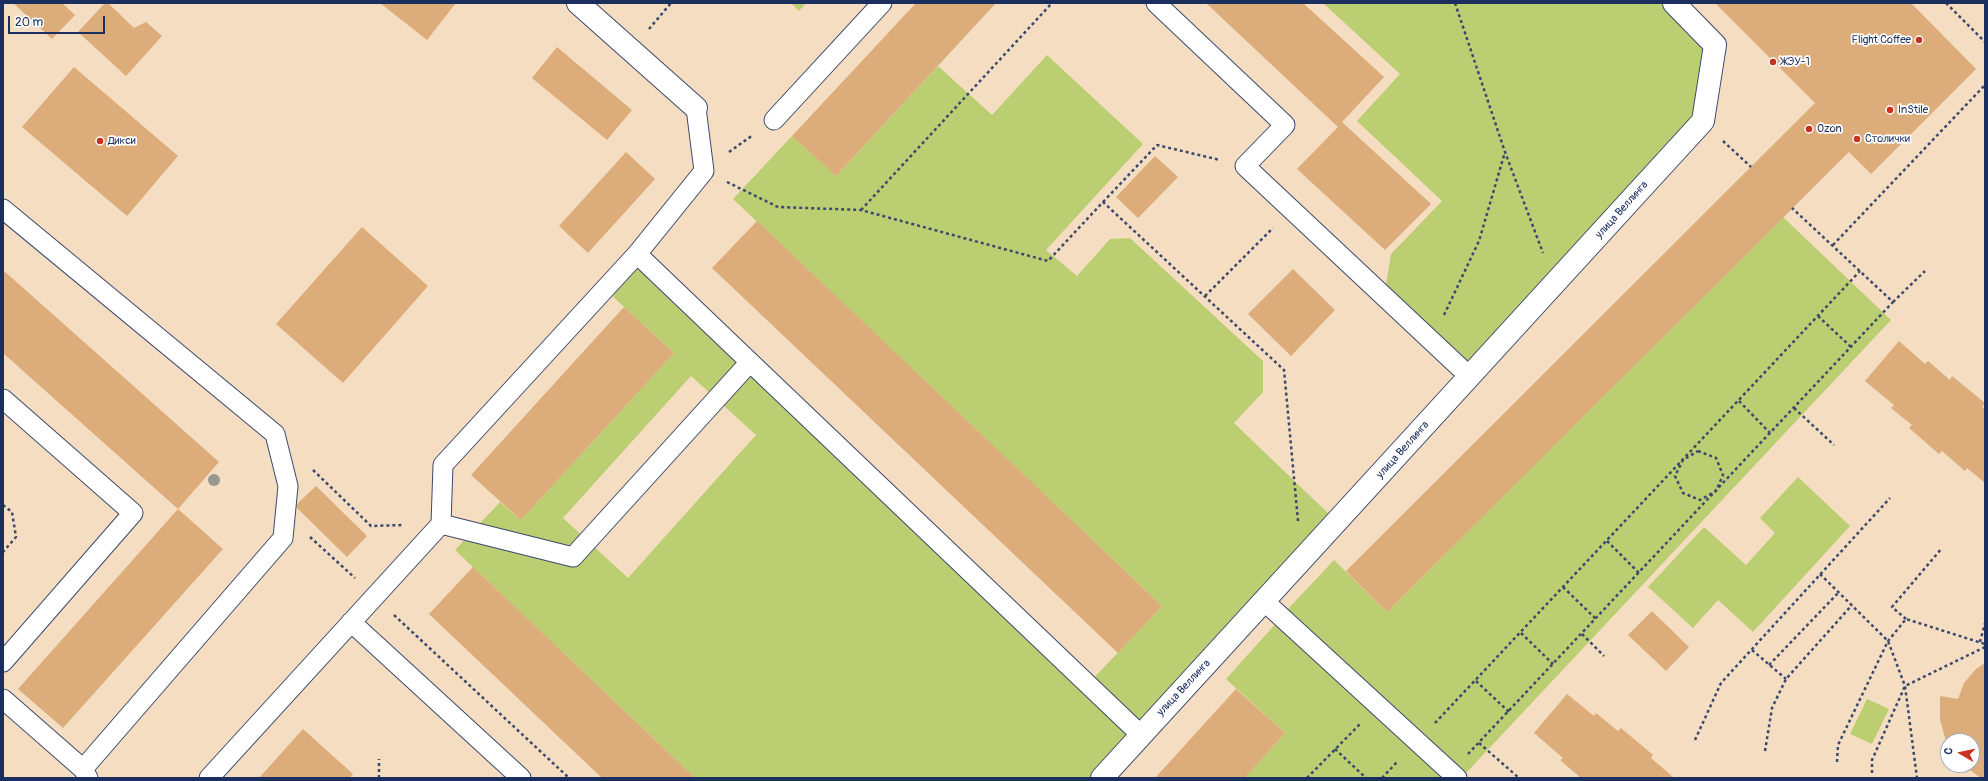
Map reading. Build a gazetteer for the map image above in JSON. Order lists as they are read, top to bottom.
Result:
{
  "streets": {
    "street": ["улица Веллинга"]
  },
  "places": [
    "Flight Coffee",
    "ЖЭУ-1",
    "InStile",
    "Ozon",
    "Столички",
    "Дикси"
  ],
  "scale_bar": "20 m",
  "north": "left"
}
